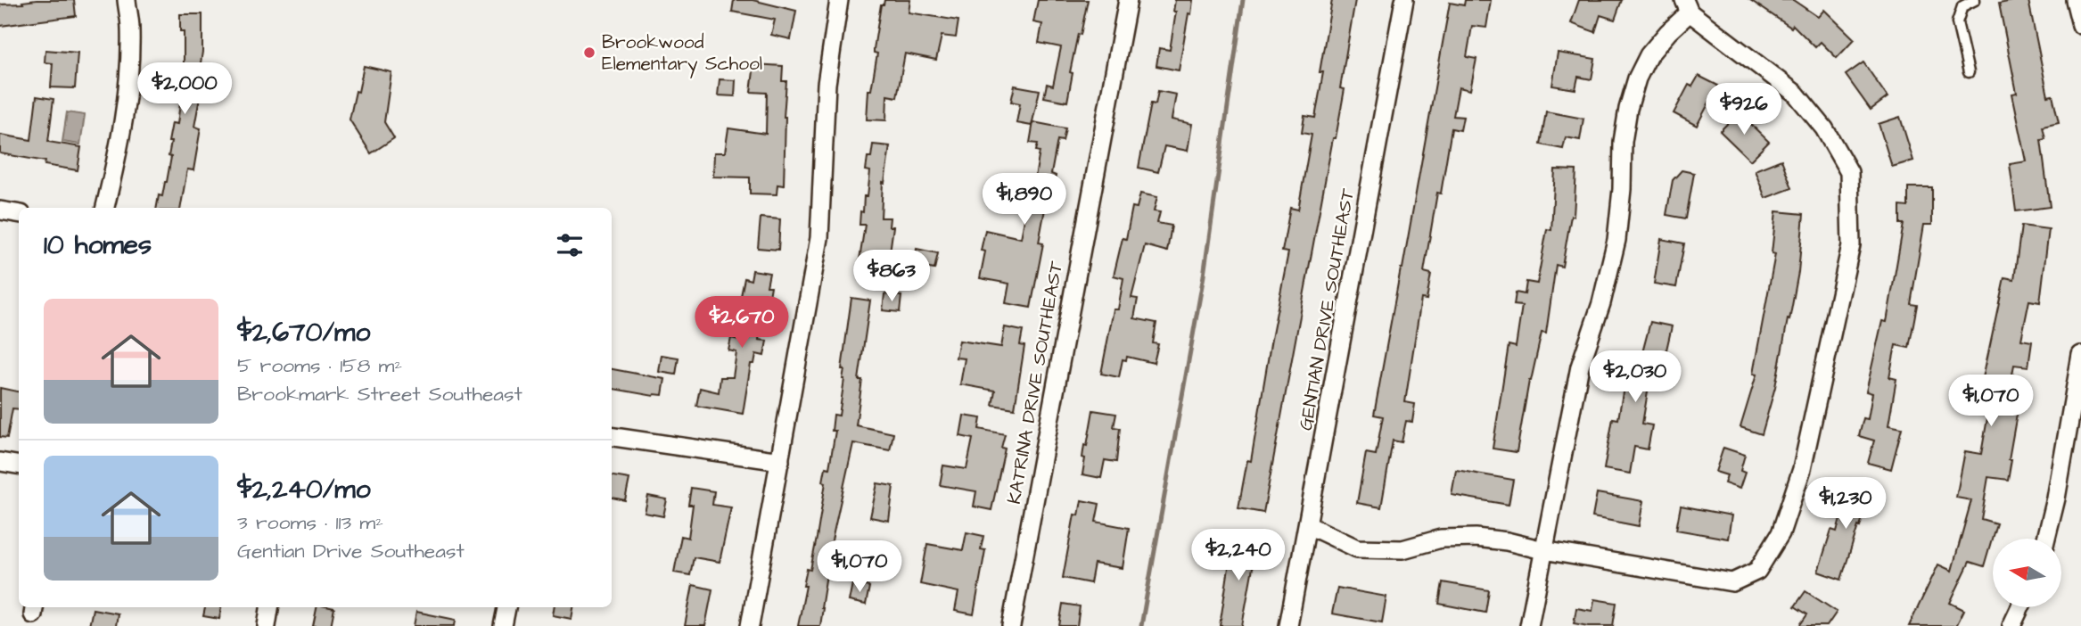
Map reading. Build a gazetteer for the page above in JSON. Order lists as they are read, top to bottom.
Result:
{
  "streets": {
    "street": ["GENTIAN DRIVE SOUTHEAST", "KATRINA DRIVE SOUTHEAST"]
  },
  "places": ["Brookwood Elementary School"],
  "north": "left",
  "page": {
    "price": [
      "$2,000",
      "$926",
      "$1,890",
      "$863",
      "$2,670",
      "$2,030",
      "$1,070",
      "$1,230",
      "$2,240",
      "$1,070"
    ],
    "heading": "10 homes",
    "list": [
      {
        "name": "$2,670/mo",
        "note": "5 rooms · 158 m² · Brookmark Street Southeast"
      },
      {
        "name": "$2,240/mo",
        "note": "3 rooms · 113 m² · Gentian Drive Southeast"
      }
    ]
  }
}
